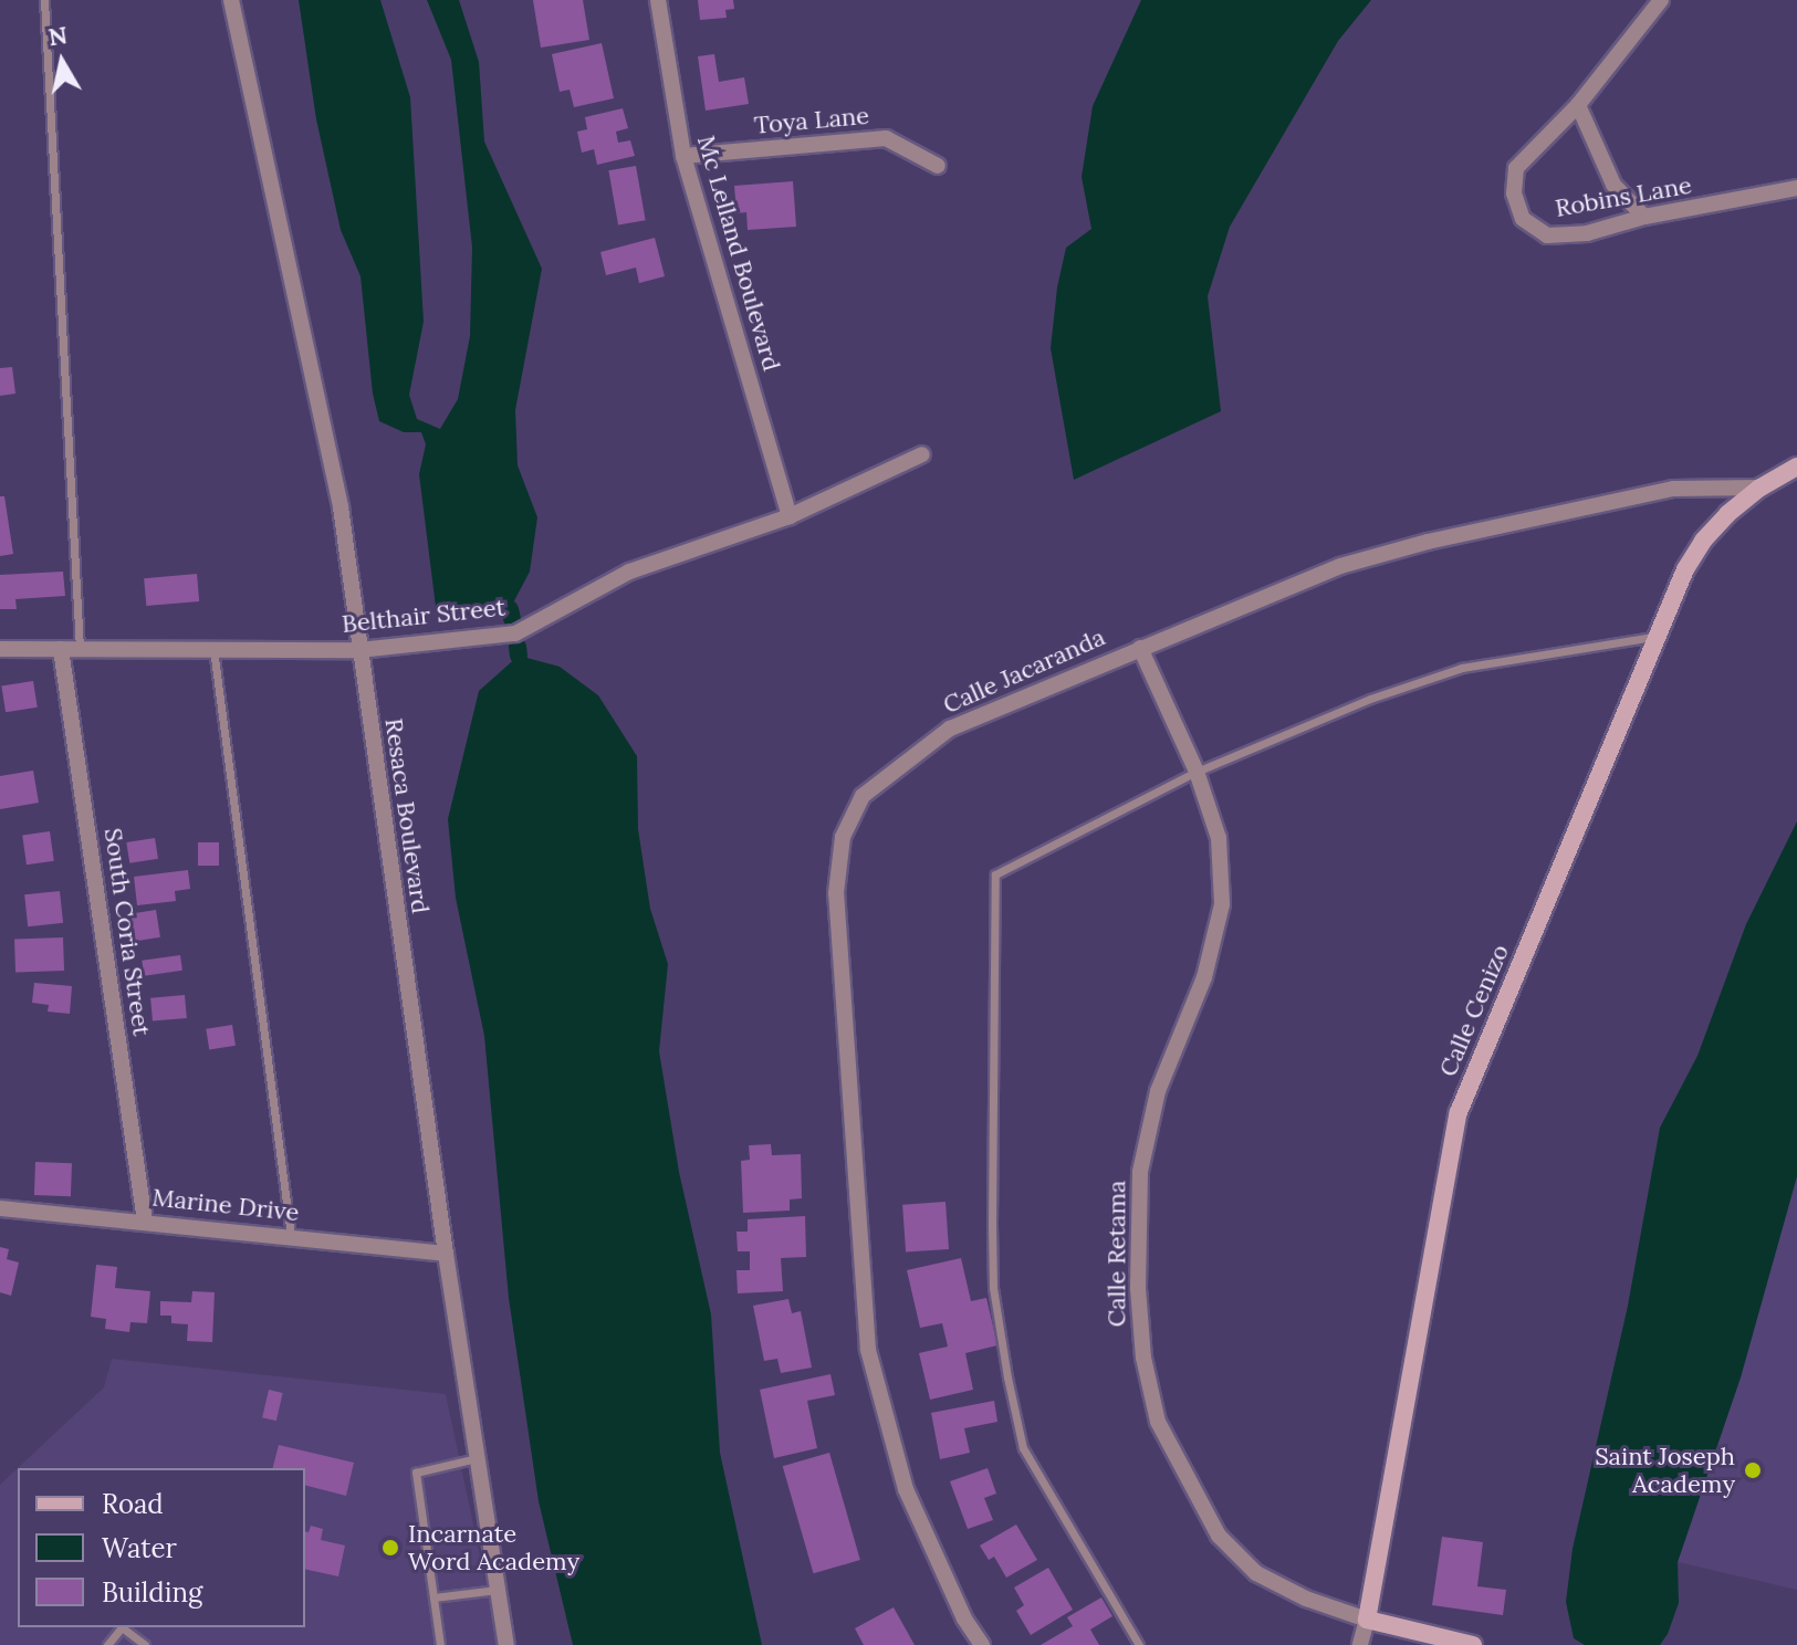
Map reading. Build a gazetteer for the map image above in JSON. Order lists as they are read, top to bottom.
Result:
{
  "streets": {
    "street": [
      "Toya Lane",
      "Robins Lane",
      "Mc Lelland Boulevard",
      "Belthair Street",
      "Calle Jacaranda",
      "Resaca Boulevard",
      "South Coria Street",
      "Calle Cenizo",
      "Marine Drive",
      "Calle Retama"
    ]
  },
  "crossings": [
    ["Toya Lane", "Mc Lelland Boulevard"],
    ["Mc Lelland Boulevard", "Belthair Street"],
    ["Belthair Street", "Resaca Boulevard"],
    ["Belthair Street", "South Coria Street"],
    ["Calle Jacaranda", "Calle Cenizo"],
    ["Calle Jacaranda", "Calle Retama"],
    ["Resaca Boulevard", "Marine Drive"],
    ["South Coria Street", "Marine Drive"],
    ["Calle Cenizo", "Calle Retama"]
  ],
  "places": ["Saint Joseph Academy", "Incarnate Word Academy"],
  "legend": ["Road", "Water", "Building"],
  "north": "top"
}
